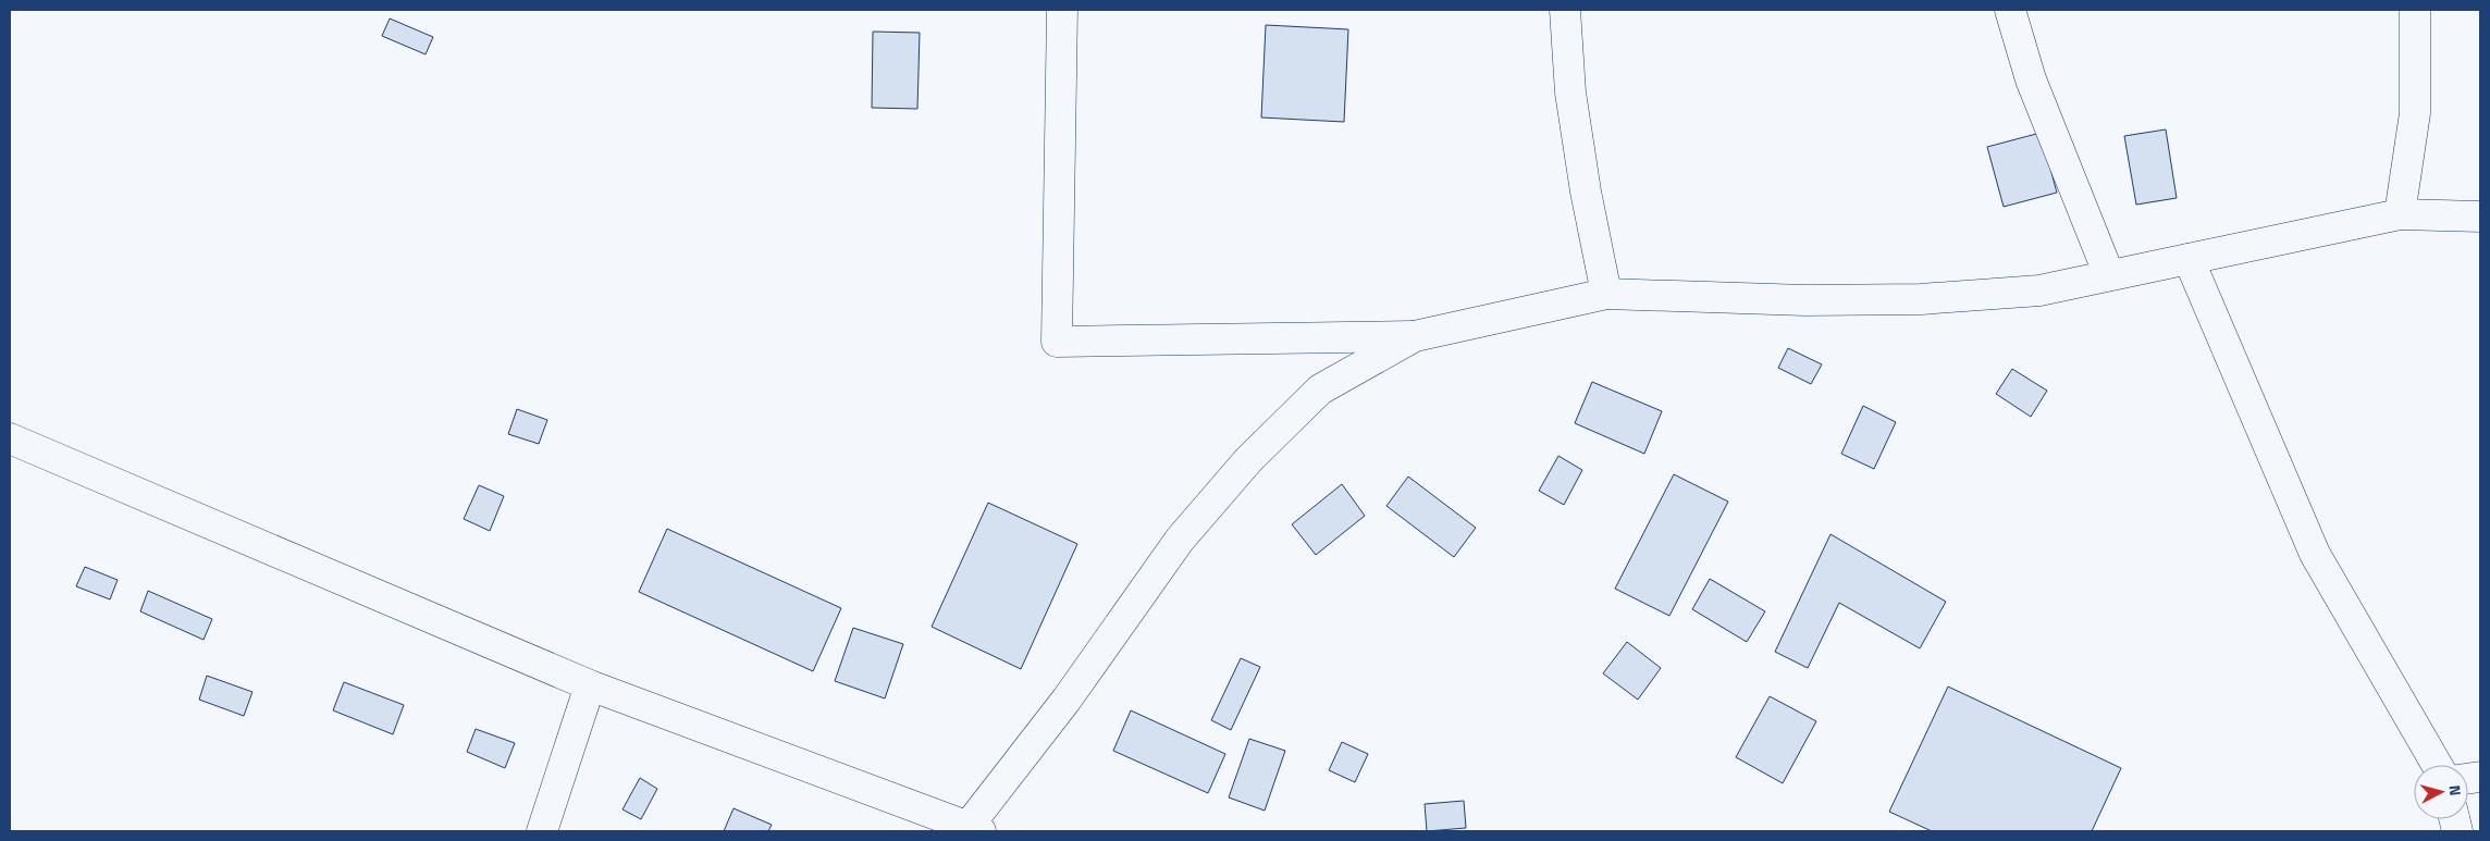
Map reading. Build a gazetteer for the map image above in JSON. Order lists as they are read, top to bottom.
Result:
{
  "north": "right"
}
